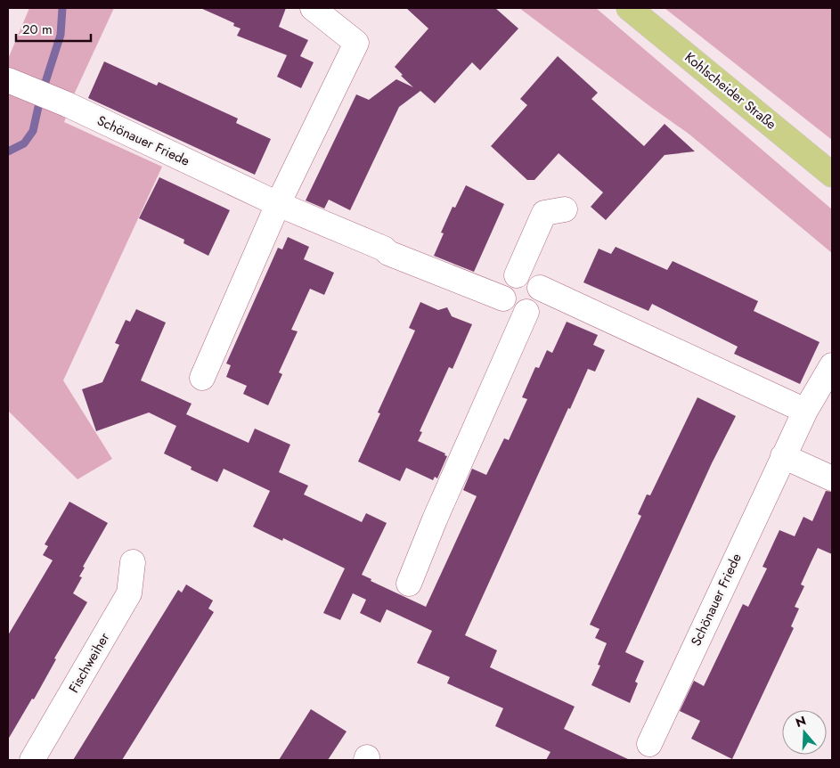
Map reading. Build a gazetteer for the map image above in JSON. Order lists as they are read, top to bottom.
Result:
{
  "streets": {
    "main road": ["Kohlscheider Straße"],
    "street": ["Schönauer Friede", "Fischweiher"]
  },
  "scale_bar": "20 m",
  "north": "top"
}
